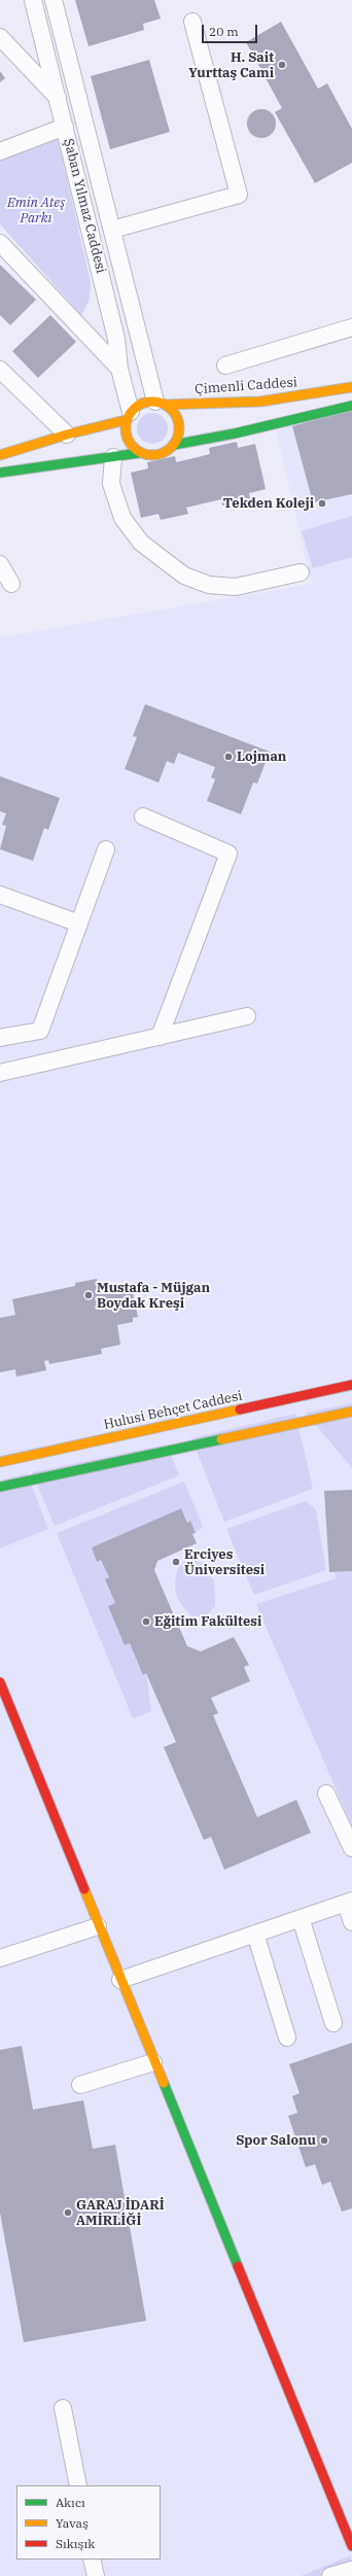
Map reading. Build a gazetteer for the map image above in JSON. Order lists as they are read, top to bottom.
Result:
{
  "streets": {
    "street": ["Şaban Yılmaz Caddesi", "Çimenli Caddesi", "Hulusi Behçet Caddesi"]
  },
  "crossings": [
    ["Şaban Yılmaz Caddesi", "Çimenli Caddesi"]
  ],
  "parks": ["Emin Ateş Parkı"],
  "places": [
    "H. Sait Yurttaş Cami",
    "Tekden Koleji",
    "Lojman",
    "Mustafa - Müjgan Boydak Kreşi",
    "Erciyes Üniversitesi",
    "Eğitim Fakültesi",
    "Spor Salonu",
    "GARAJ İDARİ AMİRLİĞİ"
  ],
  "legend": ["Akıcı", "Yavaş", "Sıkışık"],
  "scale_bar": "20 m"
}
